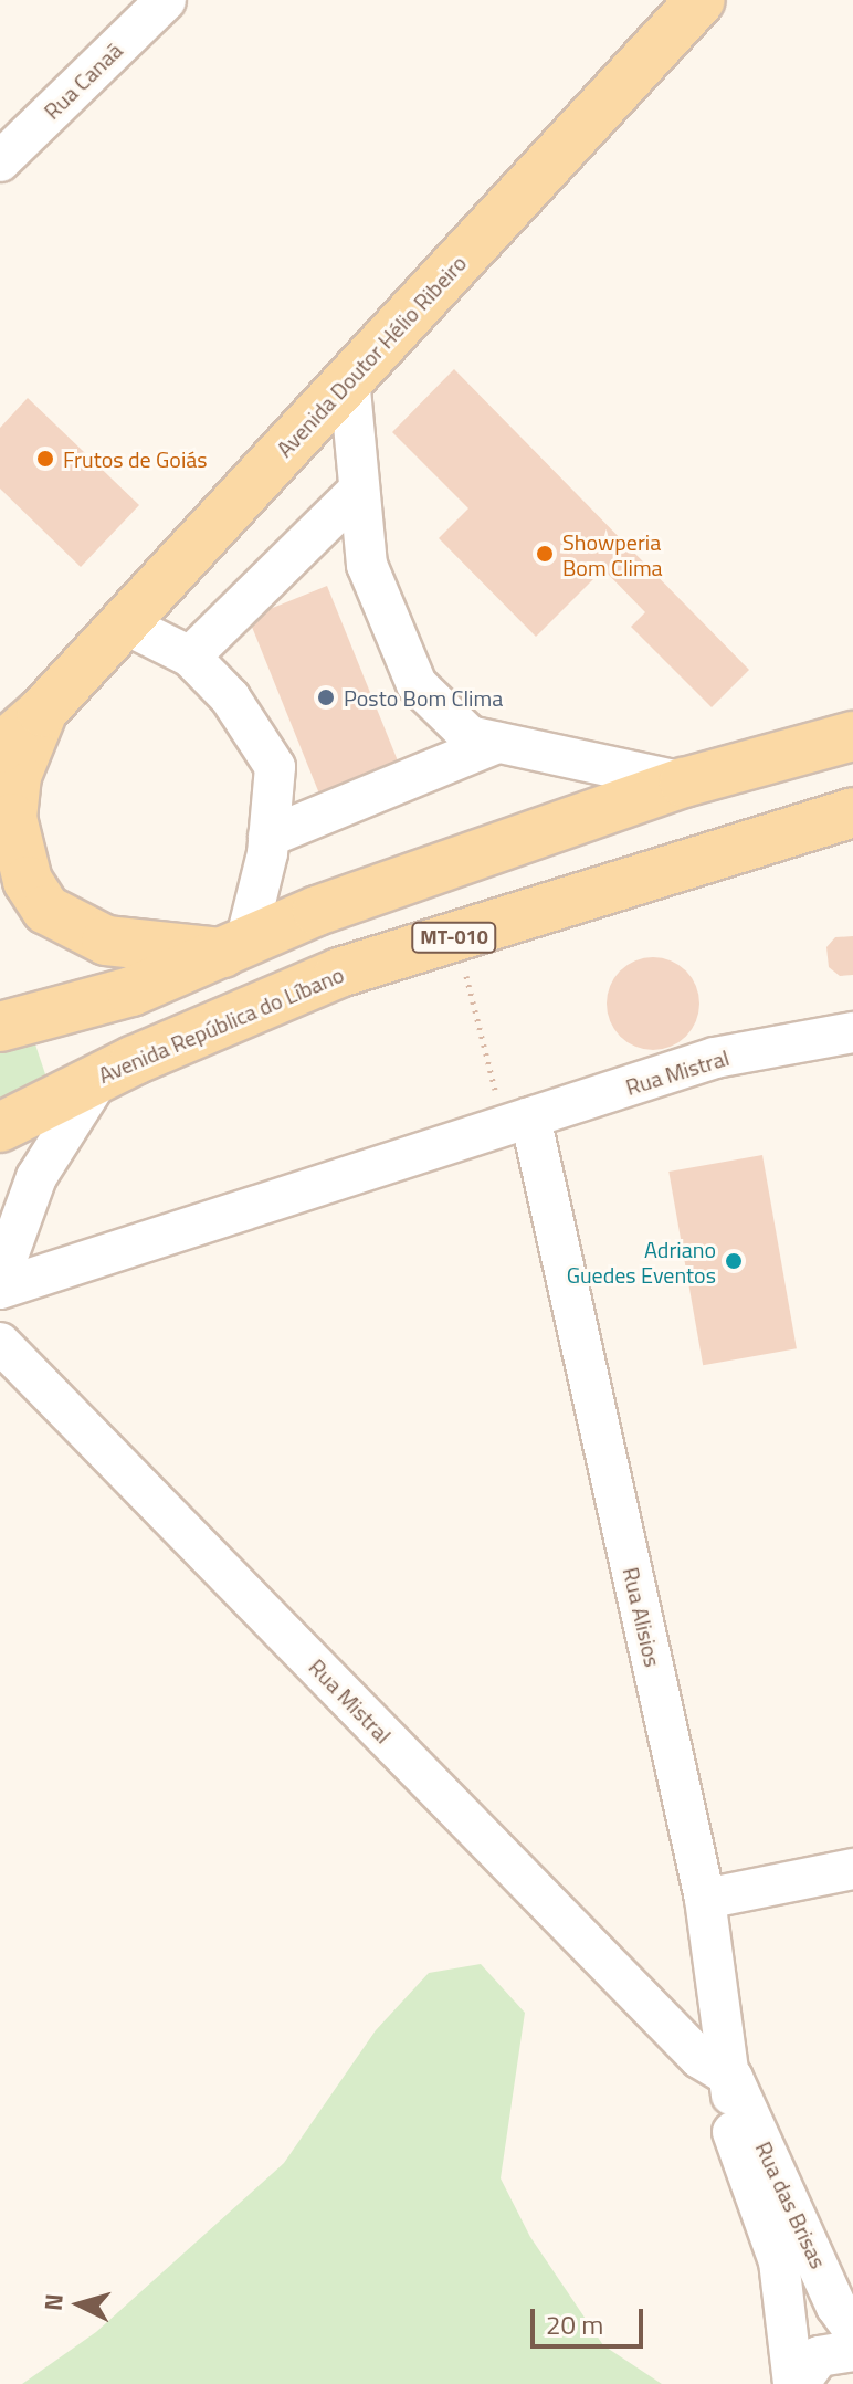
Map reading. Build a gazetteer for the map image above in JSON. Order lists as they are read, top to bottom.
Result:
{
  "streets": {
    "main road": ["Avenida Doutor Hélio Ribeiro", "MT-010", "Avenida República do Líbano"],
    "street": [
      "Rua Canaã",
      "Rua Mistral",
      "Rua Alisios",
      "Rua das Brisas"
    ]
  },
  "crossings": [
    ["Rua Mistral", "Rua Alisios"],
    ["Rua Mistral", "Rua das Brisas"],
    ["Rua Alisios", "Rua das Brisas"]
  ],
  "places": [
    "Frutos de Goiás",
    "Showperia Bom Clima",
    "Posto Bom Clima",
    "Adriano Guedes Eventos"
  ],
  "scale_bar": "20 m",
  "north": "left"
}
